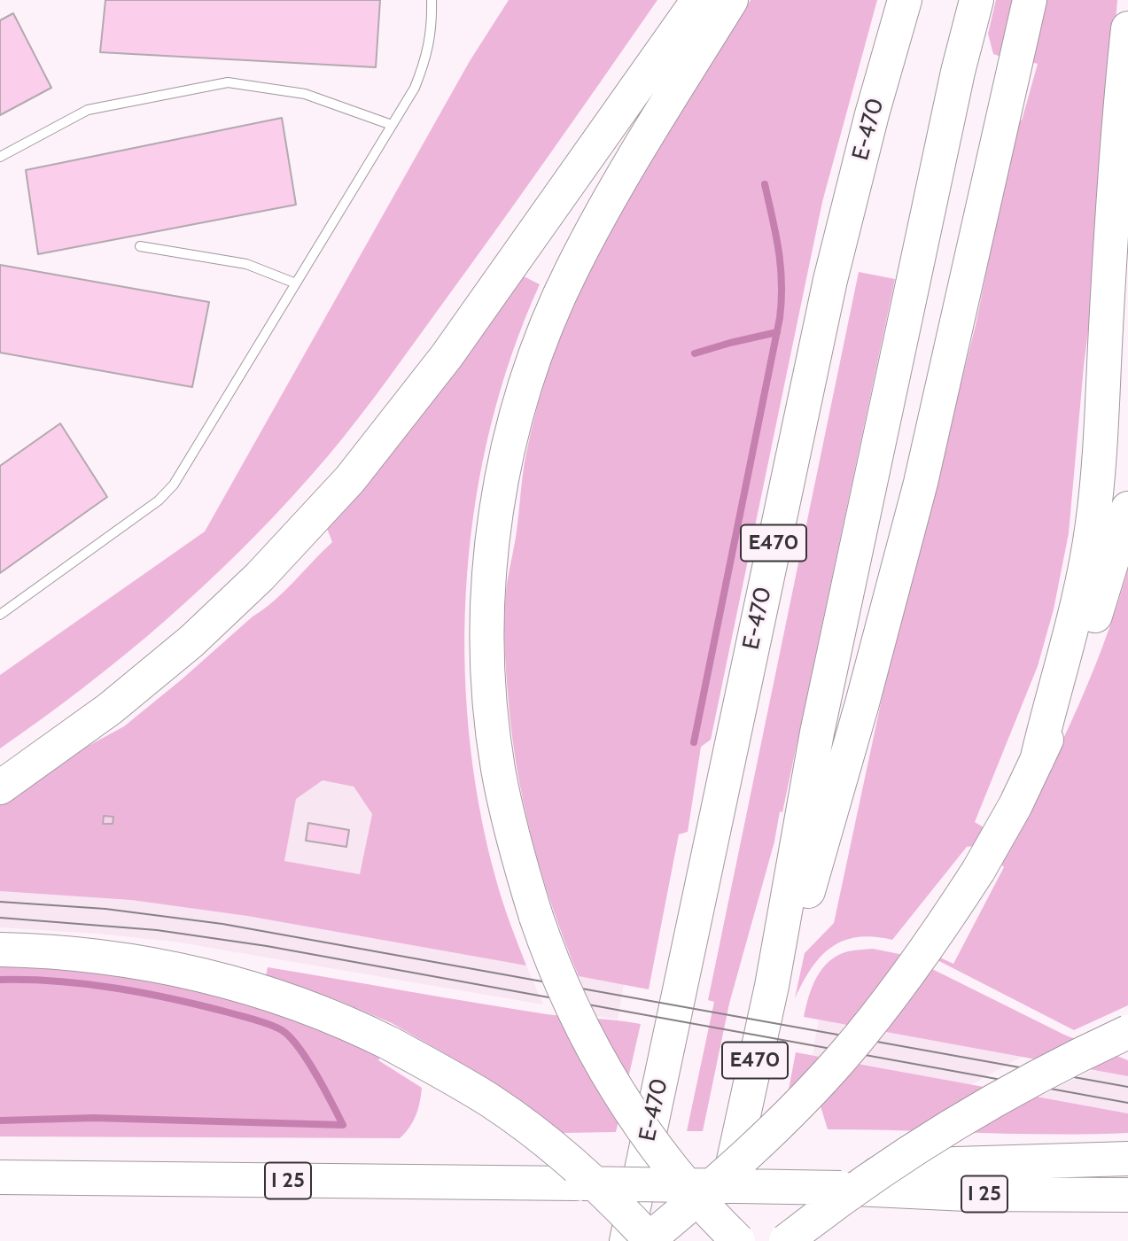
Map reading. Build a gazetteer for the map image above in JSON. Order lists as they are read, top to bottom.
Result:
{
  "streets": {
    "highway": ["E-470", "E470", "I 25"]
  }
}
